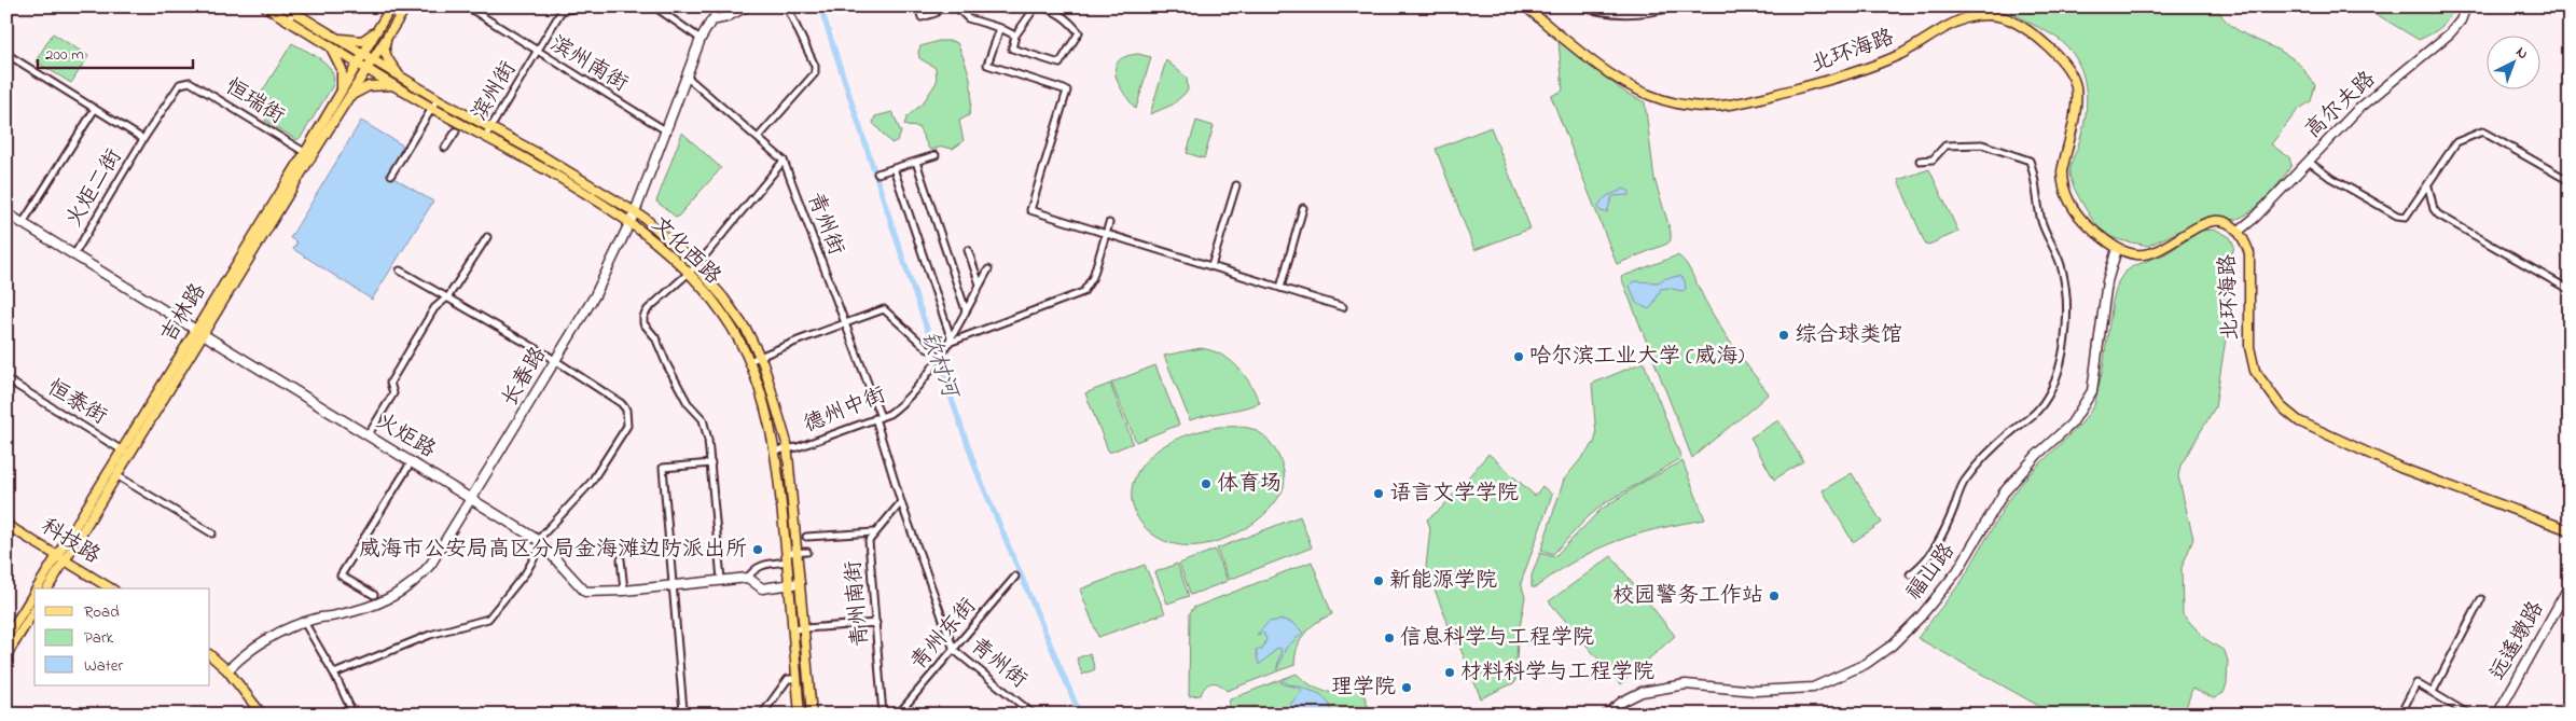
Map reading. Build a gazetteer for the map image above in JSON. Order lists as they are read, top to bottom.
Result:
{
  "streets": {
    "main road": [
      "北环海路",
      "高尔夫路",
      "文化西路",
      "吉林路",
      "长春路",
      "火炬路",
      "科技路",
      "福山路",
      "远遥墩路"
    ],
    "street": [
      "滨州南街",
      "滨州街",
      "恒瑞街",
      "火炬二街",
      "青州街",
      "恒泰街",
      "德州中街",
      "青州南街",
      "青州东街"
    ]
  },
  "crossings": [
    ["北环海路", "高尔夫路"],
    ["北环海路", "福山路"],
    ["滨州南街", "滨州街"],
    ["滨州南街", "长春路"],
    ["滨州街", "文化西路"],
    ["恒瑞街", "火炬二街"],
    ["恒瑞街", "吉林路"],
    ["火炬二街", "火炬路"],
    ["青州街", "长春路"],
    ["青州街", "德州中街"],
    ["青州街", "青州南街"],
    ["青州街", "青州东街"],
    ["文化西路", "吉林路"],
    ["文化西路", "长春路"],
    ["文化西路", "德州中街"],
    ["文化西路", "火炬路"],
    ["吉林路", "恒泰街"],
    ["吉林路", "火炬路"],
    ["吉林路", "科技路"],
    ["长春路", "火炬路"]
  ],
  "water": ["钦村河"],
  "places": [
    "综合球类馆",
    "哈尔滨工业大学 (威海)",
    "体育场",
    "语言文学学院",
    "威海市公安局高区分局金海滩边防派出所",
    "新能源学院",
    "校园警务工作站",
    "信息科学与工程学院",
    "材料科学与工程学院",
    "理学院"
  ],
  "legend": ["Road", "Park", "Water"],
  "scale_bar": "200 m",
  "north": "top right"
}
